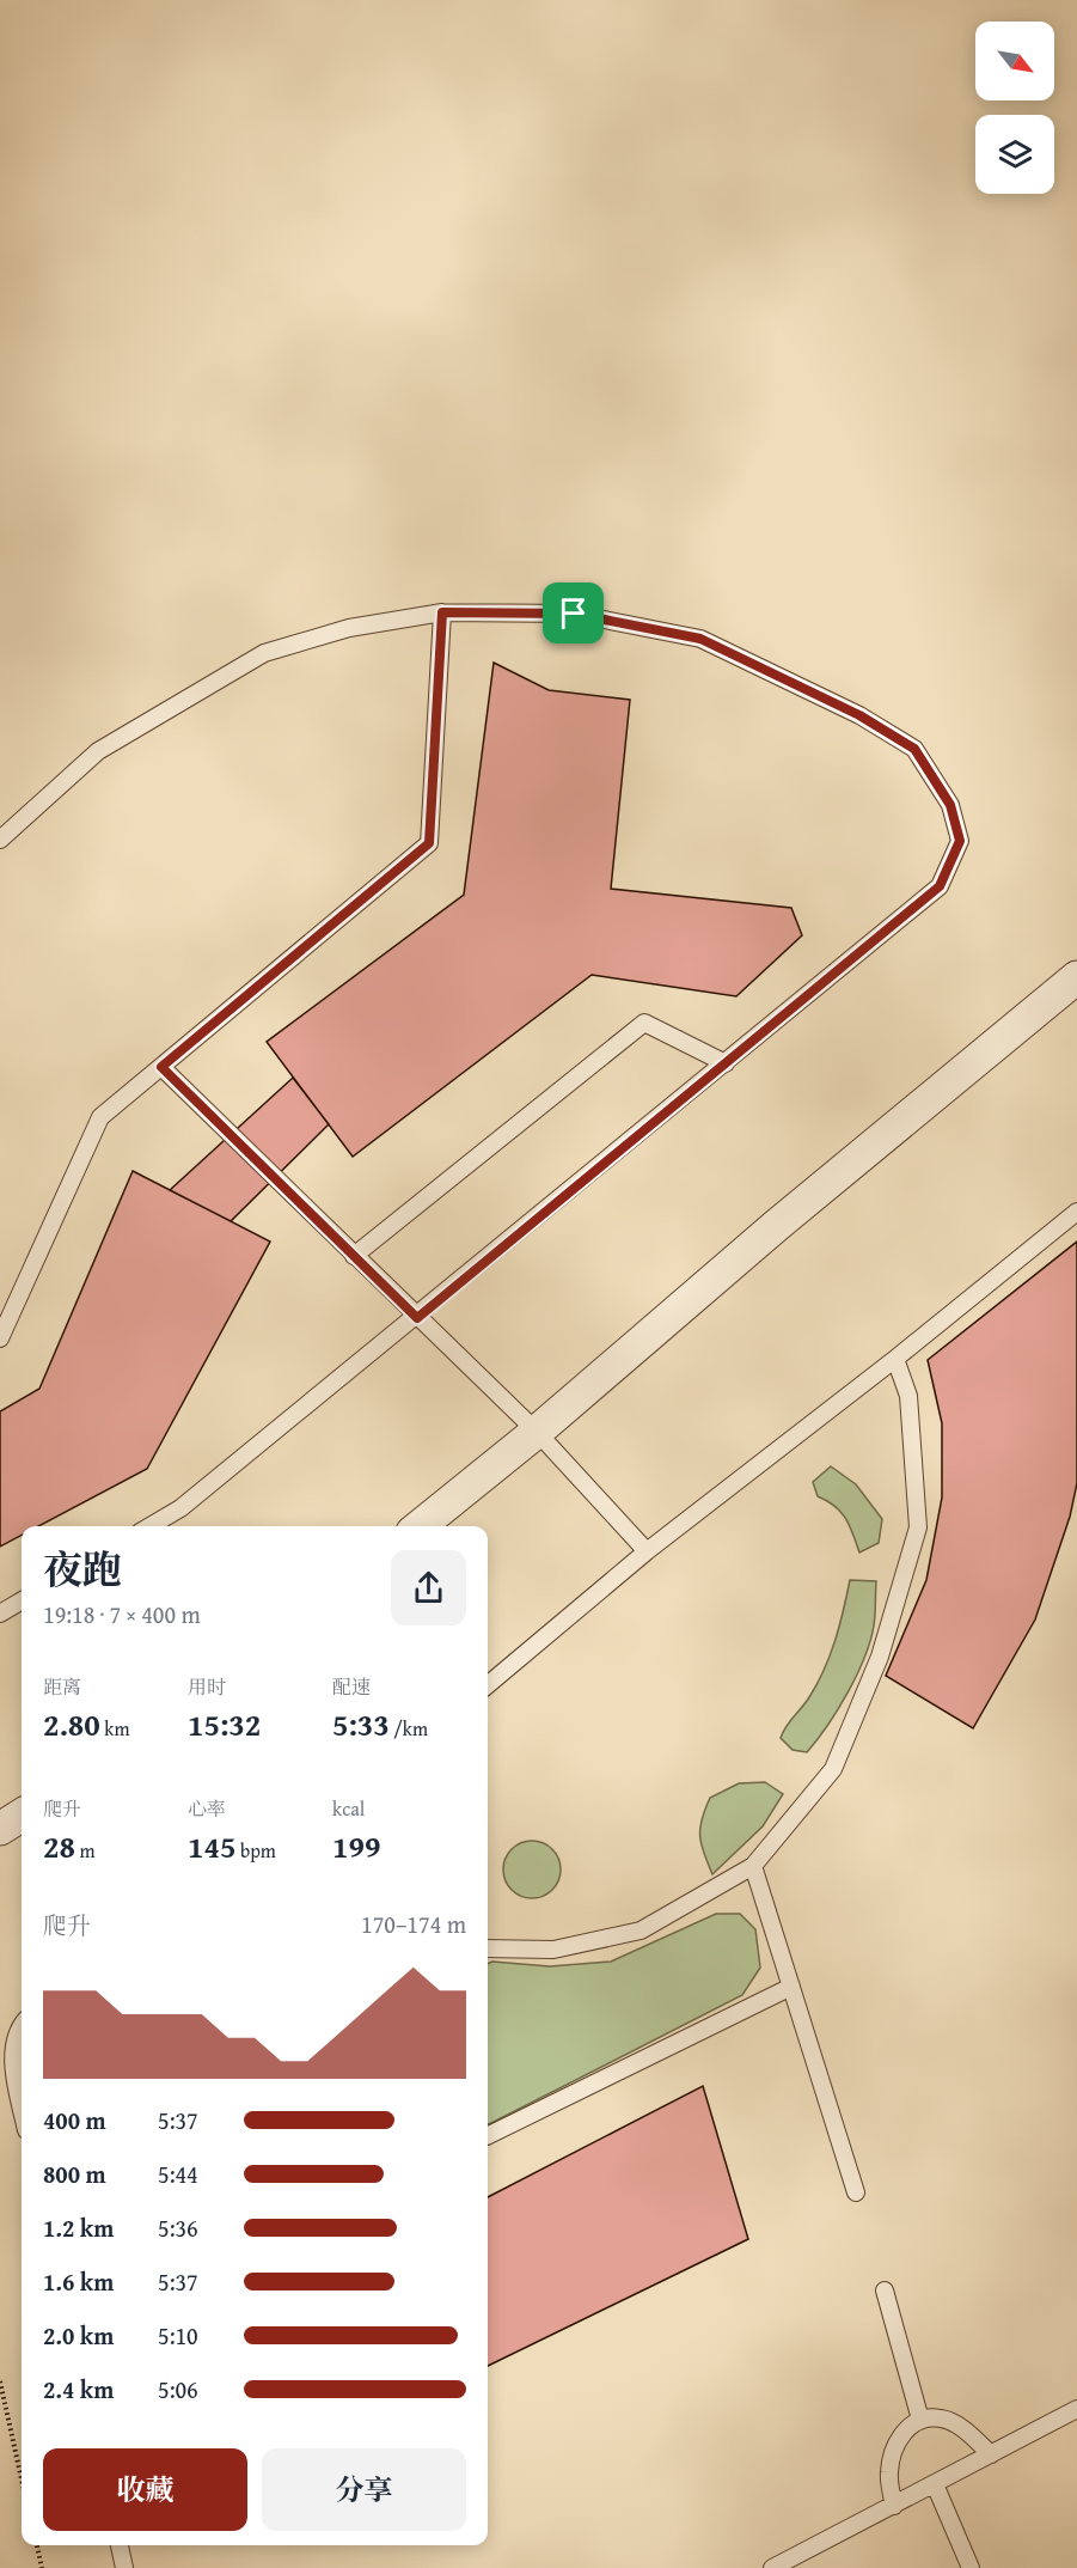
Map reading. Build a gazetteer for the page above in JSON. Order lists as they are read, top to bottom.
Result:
{
  "north": "bottom right",
  "page": {
    "heading": ["夜跑", "19:18 · 7 × 400 m"],
    "stats": [
      ["距离", "2.80 km"],
      ["用时", "15:32"],
      ["配速", "5:33 /km"],
      ["爬升", "28 m"],
      ["心率", "145 bpm"],
      ["kcal", "199"]
    ],
    "chart": ["爬升", "170–174 m"],
    "list": [
      {
        "name": "400 m",
        "note": "5:37"
      },
      {
        "name": "800 m",
        "note": "5:44"
      },
      {
        "name": "1.2 km",
        "note": "5:36"
      },
      {
        "name": "1.6 km",
        "note": "5:37"
      },
      {
        "name": "2.0 km",
        "note": "5:10"
      },
      {
        "name": "2.4 km",
        "note": "5:06"
      }
    ],
    "buttons": ["收藏", "分享"]
  }
}
